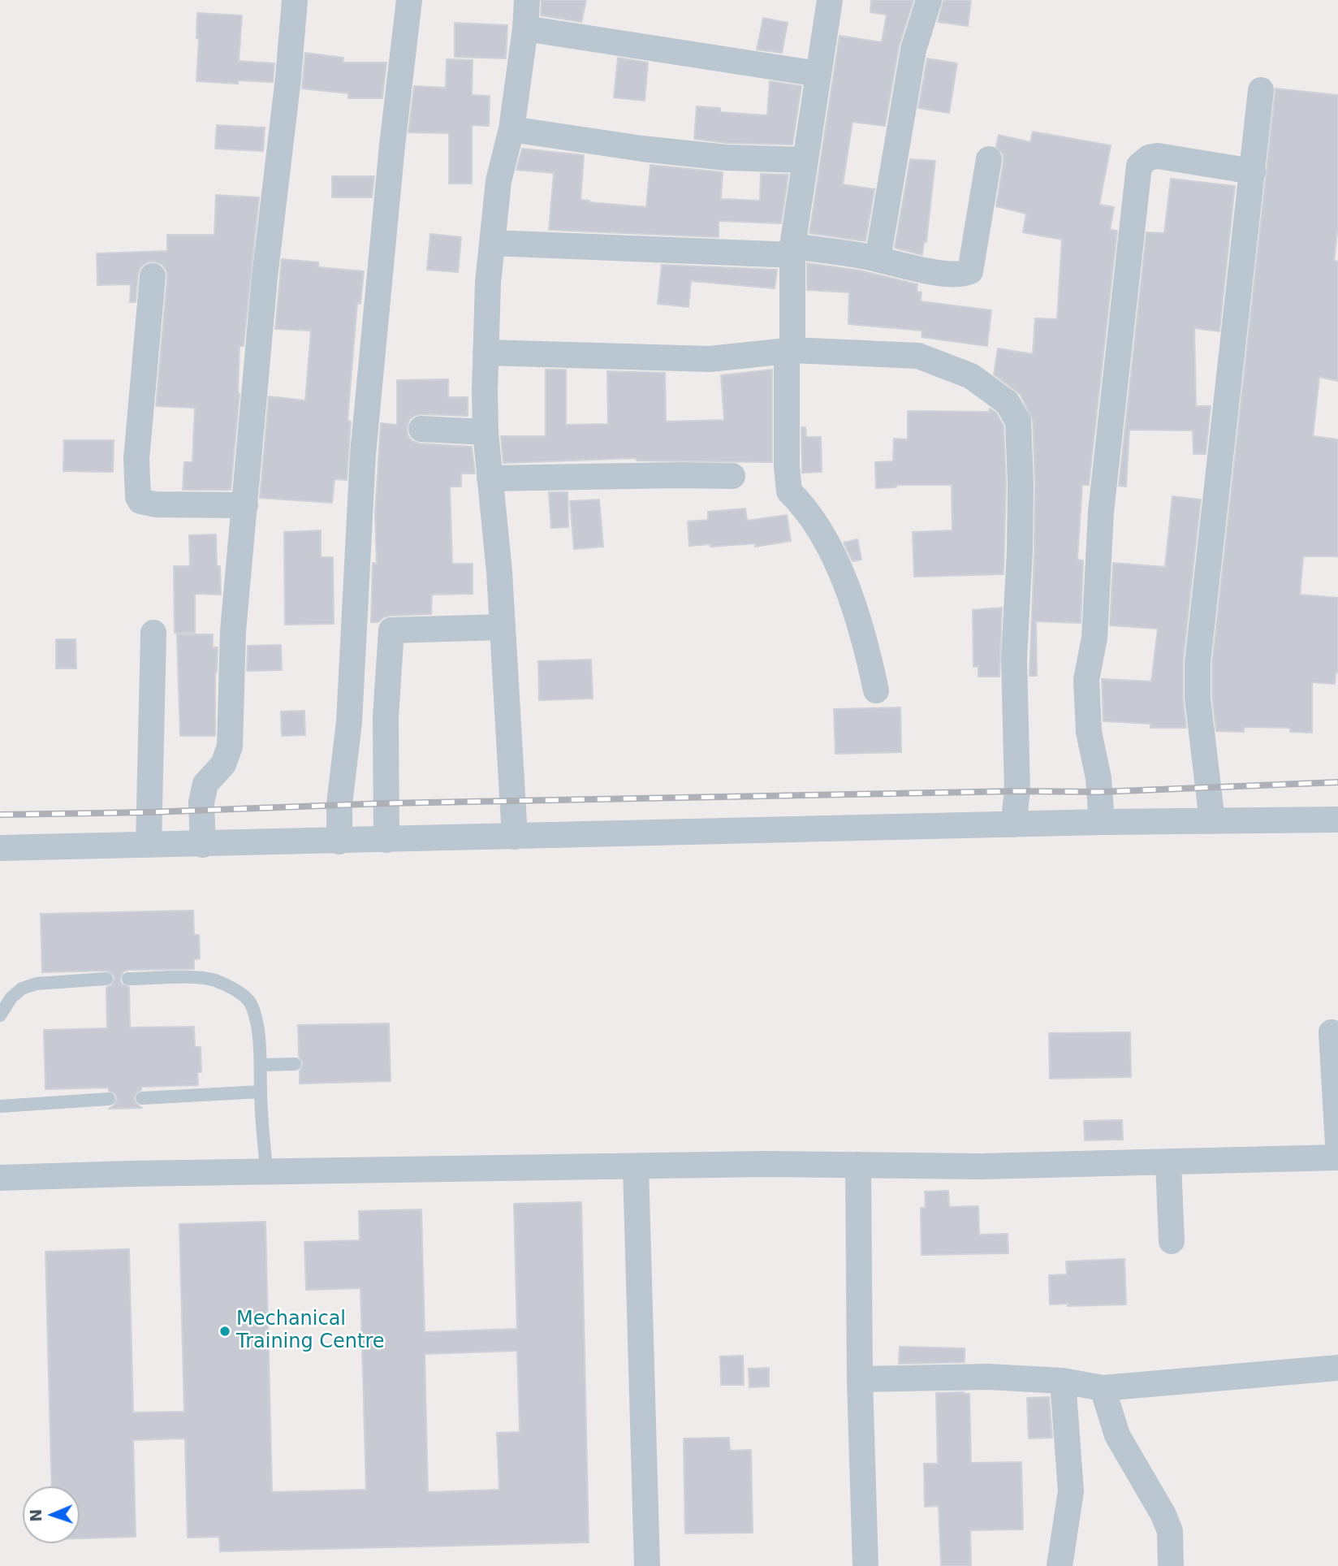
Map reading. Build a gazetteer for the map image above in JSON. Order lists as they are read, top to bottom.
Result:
{
  "places": ["Mechanical Training Centre"],
  "north": "left"
}
